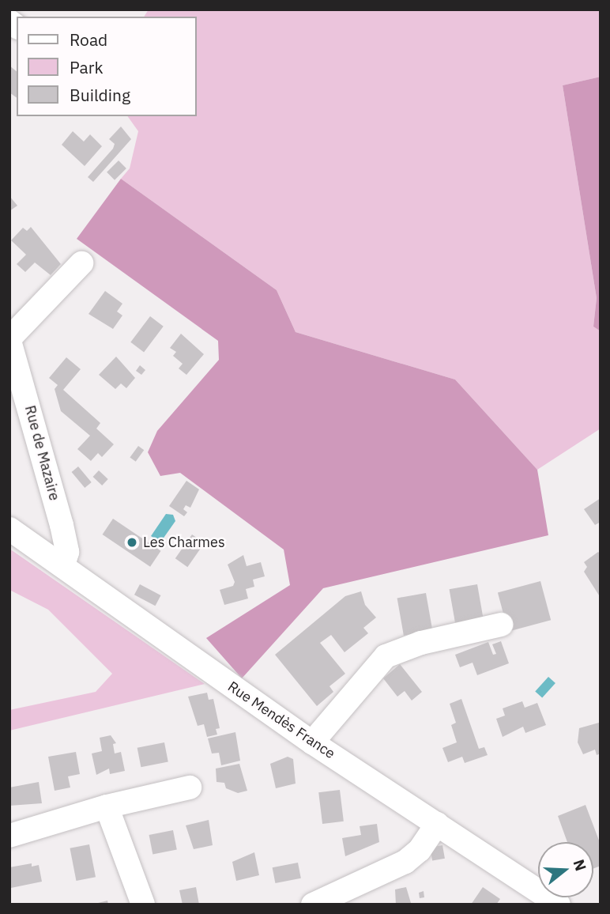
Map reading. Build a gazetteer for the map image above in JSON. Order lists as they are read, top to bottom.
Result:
{
  "streets": {
    "street": ["Rue de Mazaire", "Rue Mendès France"]
  },
  "crossings": [
    ["Rue de Mazaire", "Rue Mendès France"]
  ],
  "places": ["Les Charmes"],
  "legend": ["Road", "Park", "Building"],
  "north": "right"
}
